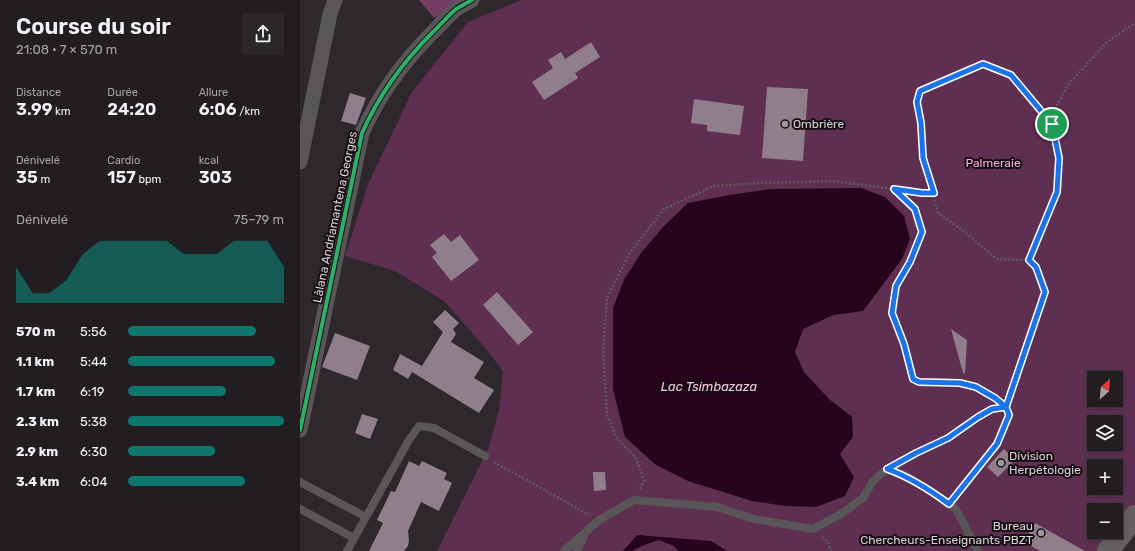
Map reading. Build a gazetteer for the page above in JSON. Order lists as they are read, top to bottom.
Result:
{
  "streets": {
    "street": ["Làlana Andriamantena Georges"]
  },
  "water": ["Lac Tsimbazaza"],
  "parks": ["Palmeraie"],
  "places": ["Ombrière", "Division Herpétologie", "Bureau Chercheurs-Enseignants PBZT"],
  "north": "top right",
  "page": {
    "heading": ["Course du soir", "21:08 · 7 × 570 m"],
    "stats": [
      ["Distance", "3.99 km"],
      ["Durée", "24:20"],
      ["Allure", "6:06 /km"],
      ["Dénivelé", "35 m"],
      ["Cardio", "157 bpm"],
      ["kcal", "303"]
    ],
    "chart": ["Dénivelé", "75–79 m"],
    "list": [
      {
        "name": "570 m",
        "note": "5:56"
      },
      {
        "name": "1.1 km",
        "note": "5:44"
      },
      {
        "name": "1.7 km",
        "note": "6:19"
      },
      {
        "name": "2.3 km",
        "note": "5:38"
      },
      {
        "name": "2.9 km",
        "note": "6:30"
      },
      {
        "name": "3.4 km",
        "note": "6:04"
      }
    ],
    "map_buttons": ["+", "−"]
  }
}
